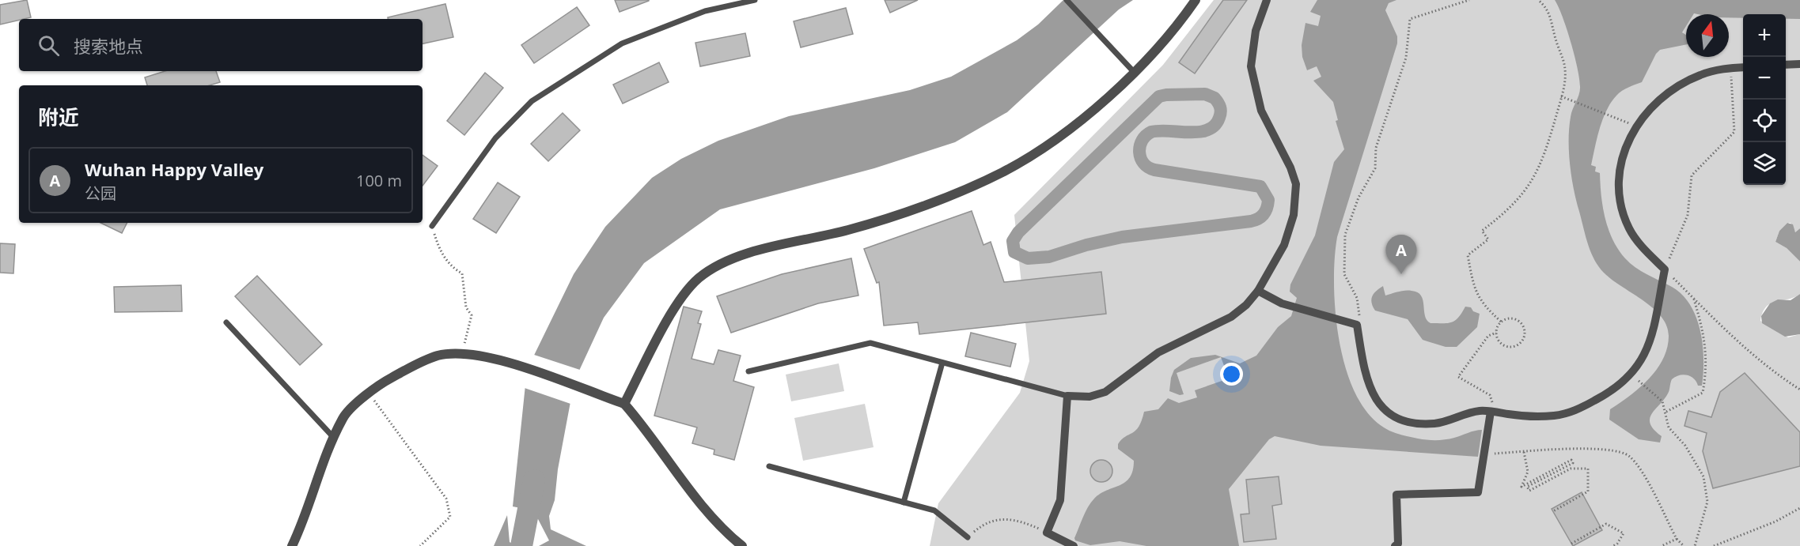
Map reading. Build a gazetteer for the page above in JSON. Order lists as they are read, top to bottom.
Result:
{
  "north": "top",
  "page": {
    "map_buttons": ["+", "−"],
    "search": "搜索地点",
    "heading": "附近",
    "list": [
      {
        "mark": "A",
        "name": "Wuhan Happy Valley",
        "note": "公园",
        "value": "100 m"
      }
    ],
    "pins": "A"
  }
}
